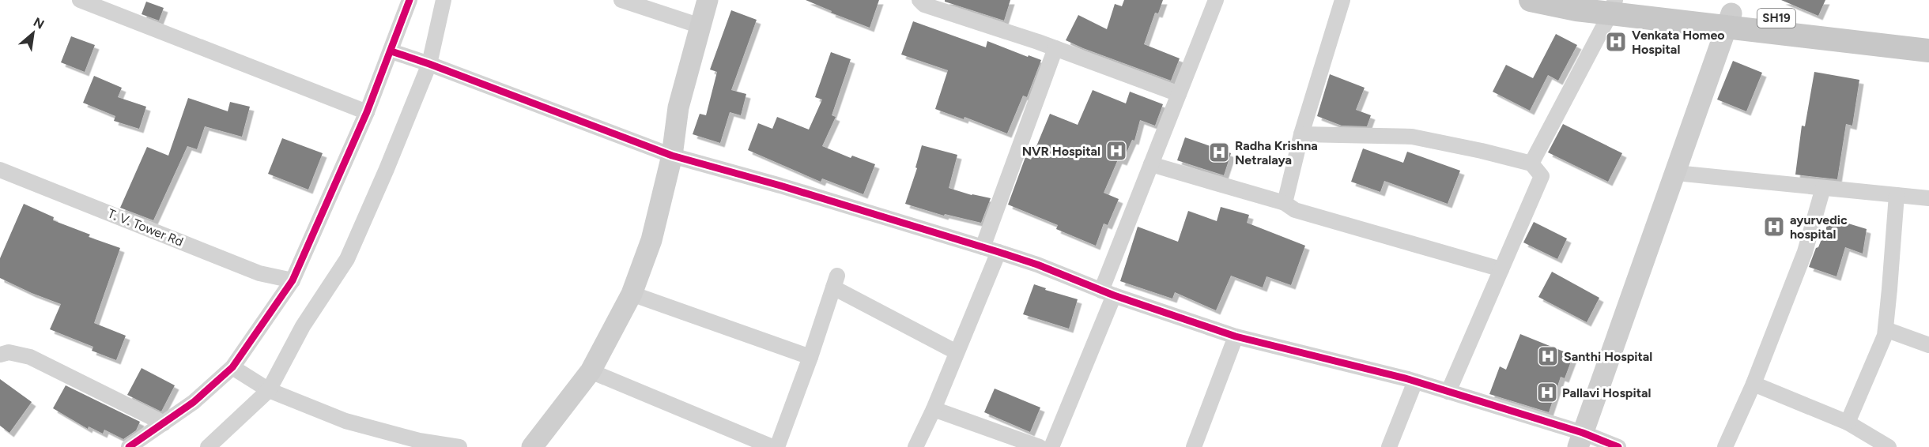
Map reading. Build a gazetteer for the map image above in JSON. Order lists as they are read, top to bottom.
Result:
{
  "streets": {
    "main road": ["SH19"],
    "street": ["T. V. Tower Rd"]
  },
  "places": {
    "hospital": [
      "Venkata Homeo Hospital",
      "NVR Hospital",
      "Radha Krishna Netralaya",
      "ayurvedic hospital",
      "Santhi Hospital",
      "Pallavi Hospital"
    ]
  },
  "north": "top right"
}
